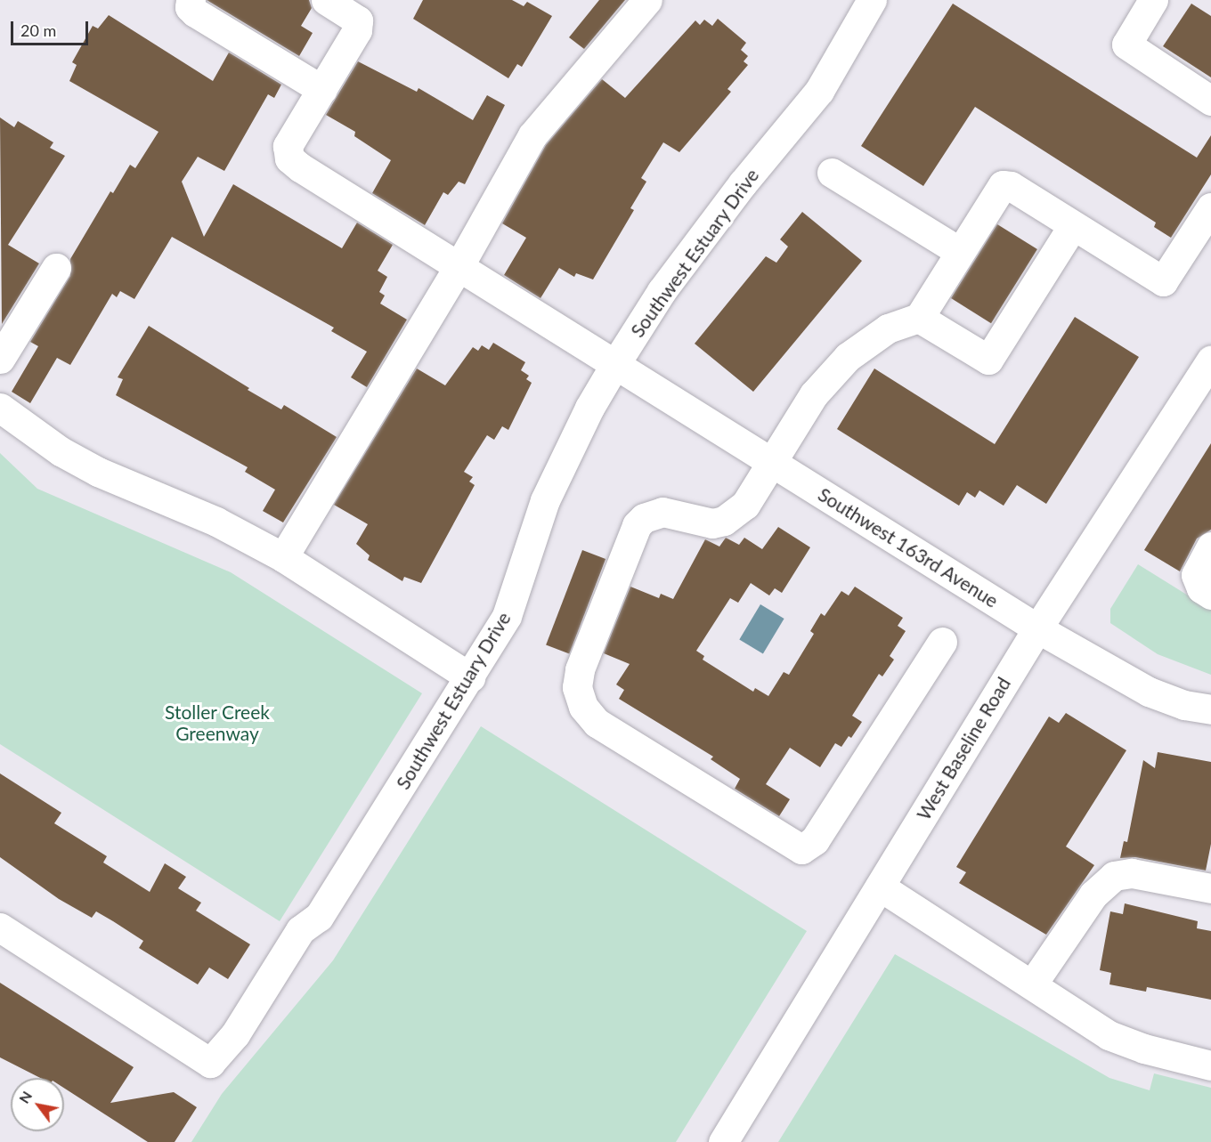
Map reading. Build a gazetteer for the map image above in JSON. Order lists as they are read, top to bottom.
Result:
{
  "streets": {
    "street": ["Southwest Estuary Drive", "Southwest 163rd Avenue", "West Baseline Road"]
  },
  "crossings": [
    ["Southwest Estuary Drive", "Southwest 163rd Avenue"],
    ["Southwest 163rd Avenue", "West Baseline Road"]
  ],
  "parks": ["Stoller Creek Greenway"],
  "scale_bar": "20 m",
  "north": "top left"
}
